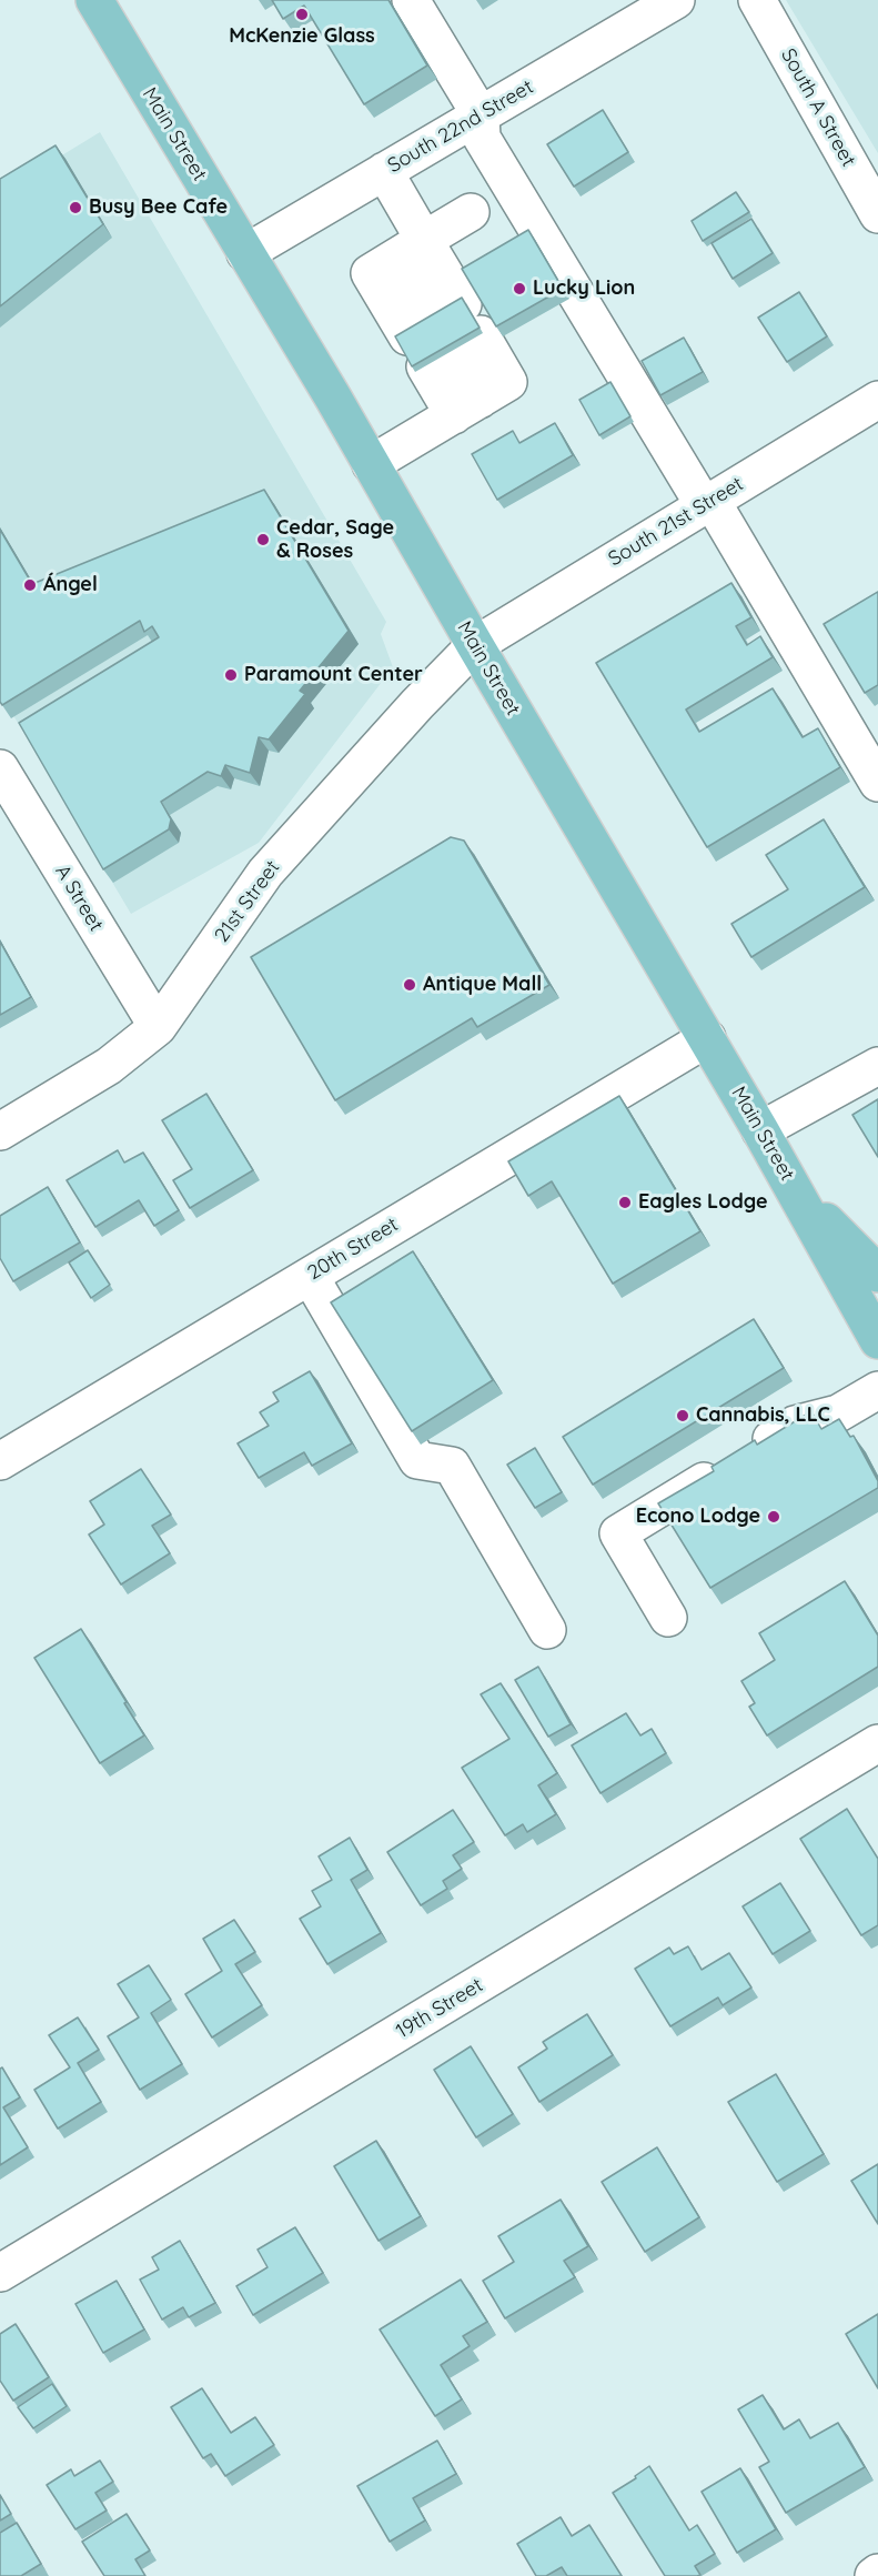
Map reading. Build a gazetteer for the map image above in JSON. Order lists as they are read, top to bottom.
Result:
{
  "streets": {
    "main road": ["Main Street"],
    "street": [
      "South A Street",
      "South 22nd Street",
      "South 21st Street",
      "A Street",
      "21st Street",
      "20th Street",
      "19th Street"
    ]
  },
  "crossings": [
    ["South 22nd Street", "Main Street"],
    ["Main Street", "South 21st Street"],
    ["Main Street", "21st Street"],
    ["Main Street", "20th Street"],
    ["South 21st Street", "21st Street"],
    ["A Street", "21st Street"]
  ],
  "places": [
    "McKenzie Glass",
    "Busy Bee Cafe",
    "Lucky Lion",
    "Cedar, Sage & Roses",
    "Ángel",
    "Paramount Center",
    "Antique Mall",
    "Eagles Lodge",
    "Cannabis, LLC",
    "Econo Lodge"
  ]
}
